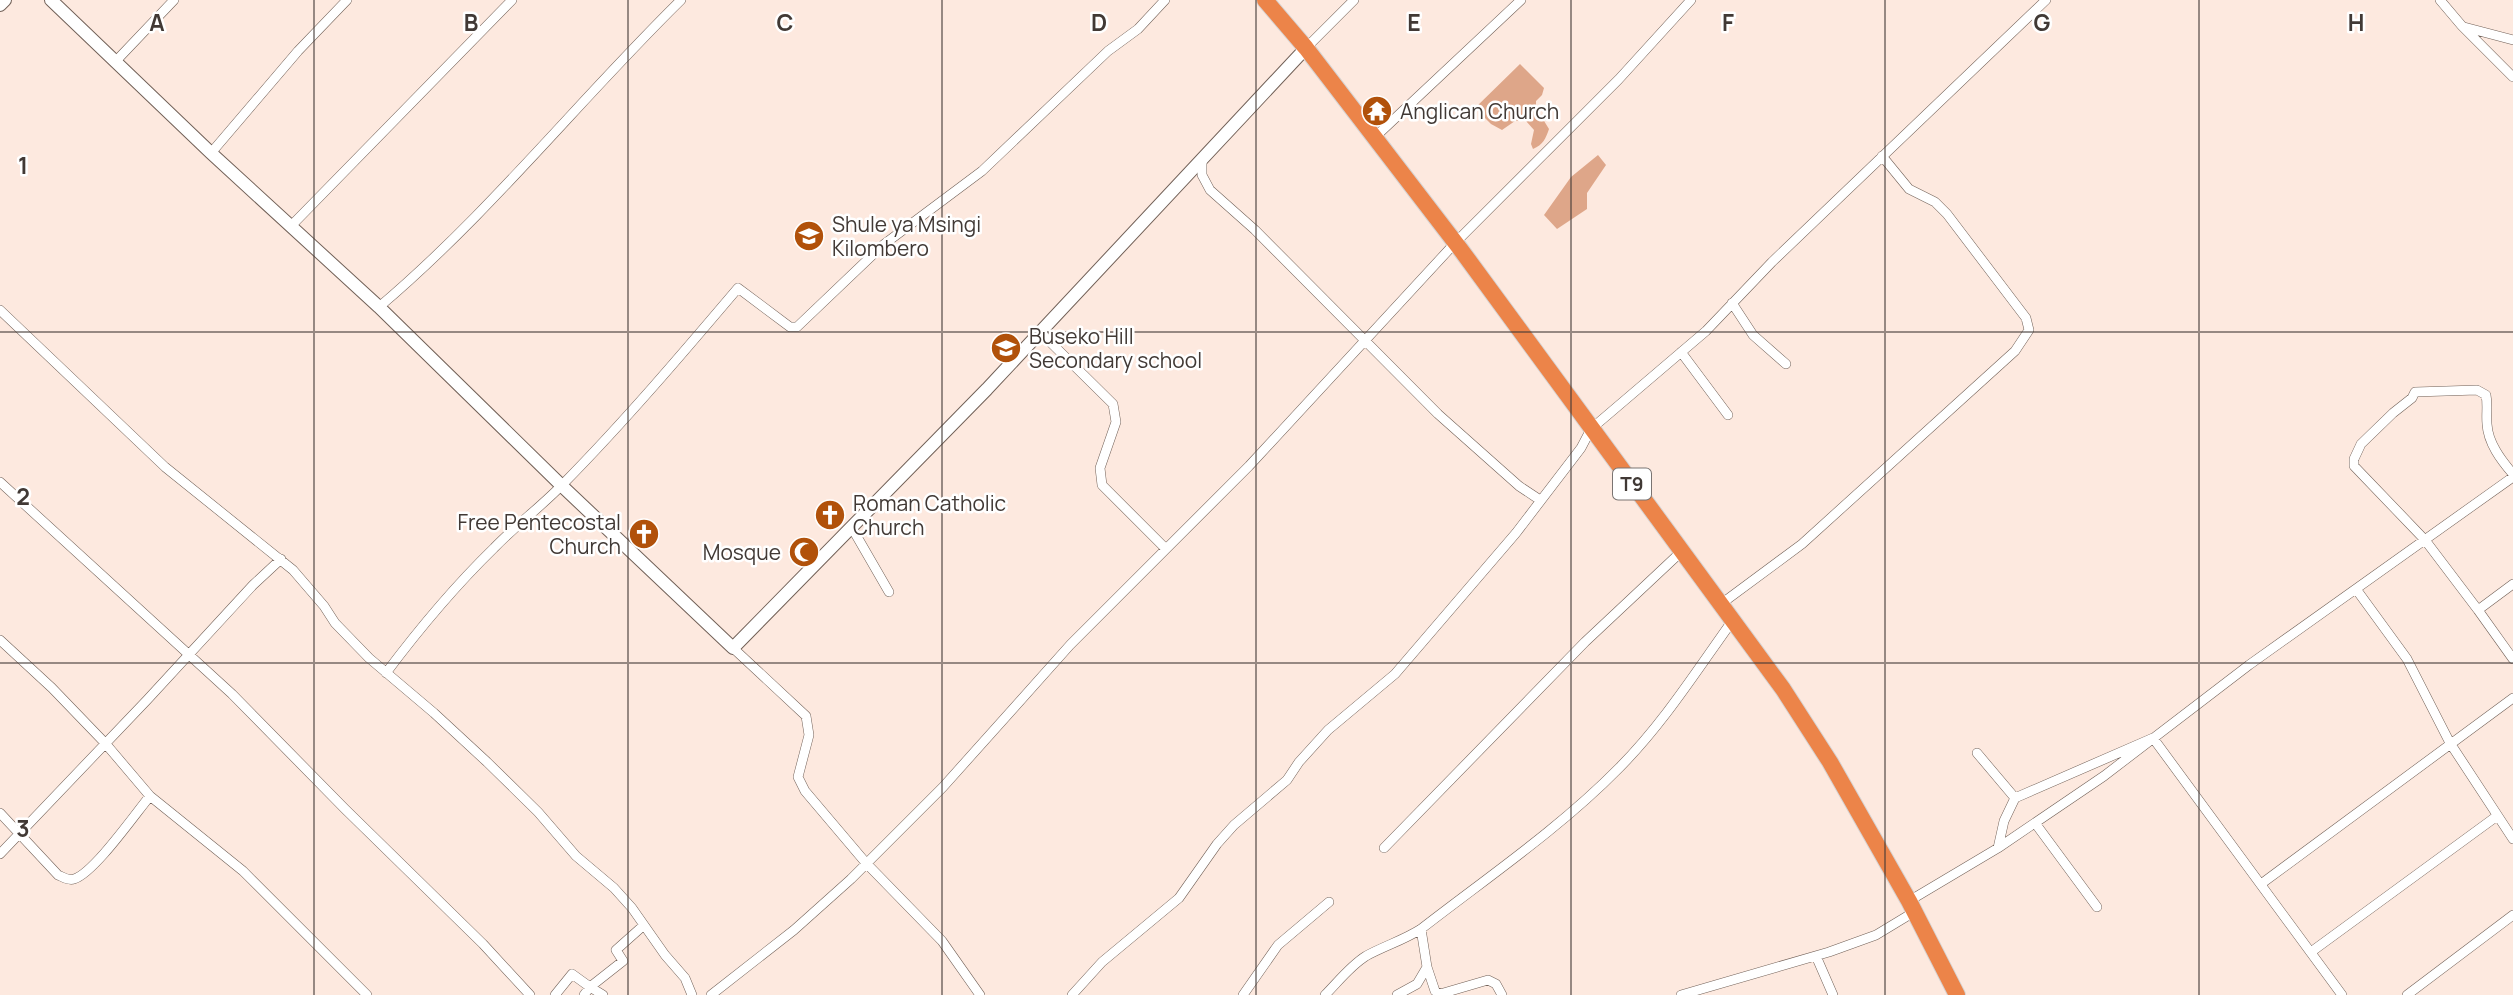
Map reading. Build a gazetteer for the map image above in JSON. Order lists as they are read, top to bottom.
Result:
{
  "streets": {
    "highway": ["T9"]
  },
  "places": {
    "temple": ["Anglican Church"],
    "school or university": ["Shule ya Msingi Kilombero", "Buseko Hill Secondary school"],
    "church": ["Roman Catholic Church", "Free Pentecostal Church"],
    "mosque": ["Mosque"]
  },
  "grid": {
    "columns": [
      "A",
      "B",
      "C",
      "D",
      "E",
      "F",
      "G",
      "H"
    ],
    "rows": ["1", "2", "3"]
  }
}
